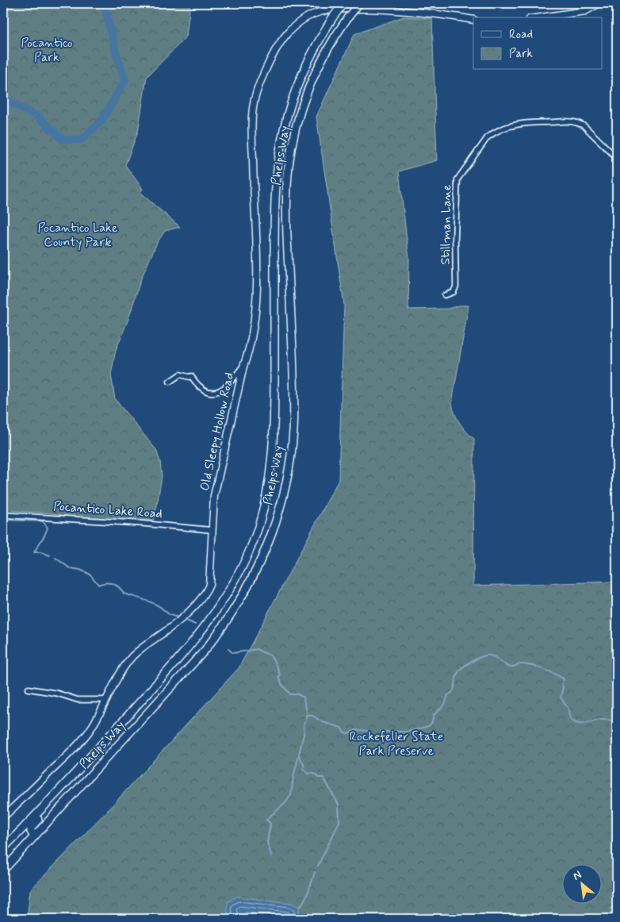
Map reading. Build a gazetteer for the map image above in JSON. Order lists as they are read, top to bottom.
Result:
{
  "streets": {
    "main road": ["Phelps Way"],
    "street": ["Stillman Lane", "Old Sleepy Hollow Road", "Pocantico Lake Road"]
  },
  "crossings": [
    ["Old Sleepy Hollow Road", "Pocantico Lake Road"]
  ],
  "parks": ["Pocantico Park", "Pocantico Lake County Park", "Rockefeller State Park Preserve"],
  "legend": ["Road", "Park"],
  "north": "top left"
}
